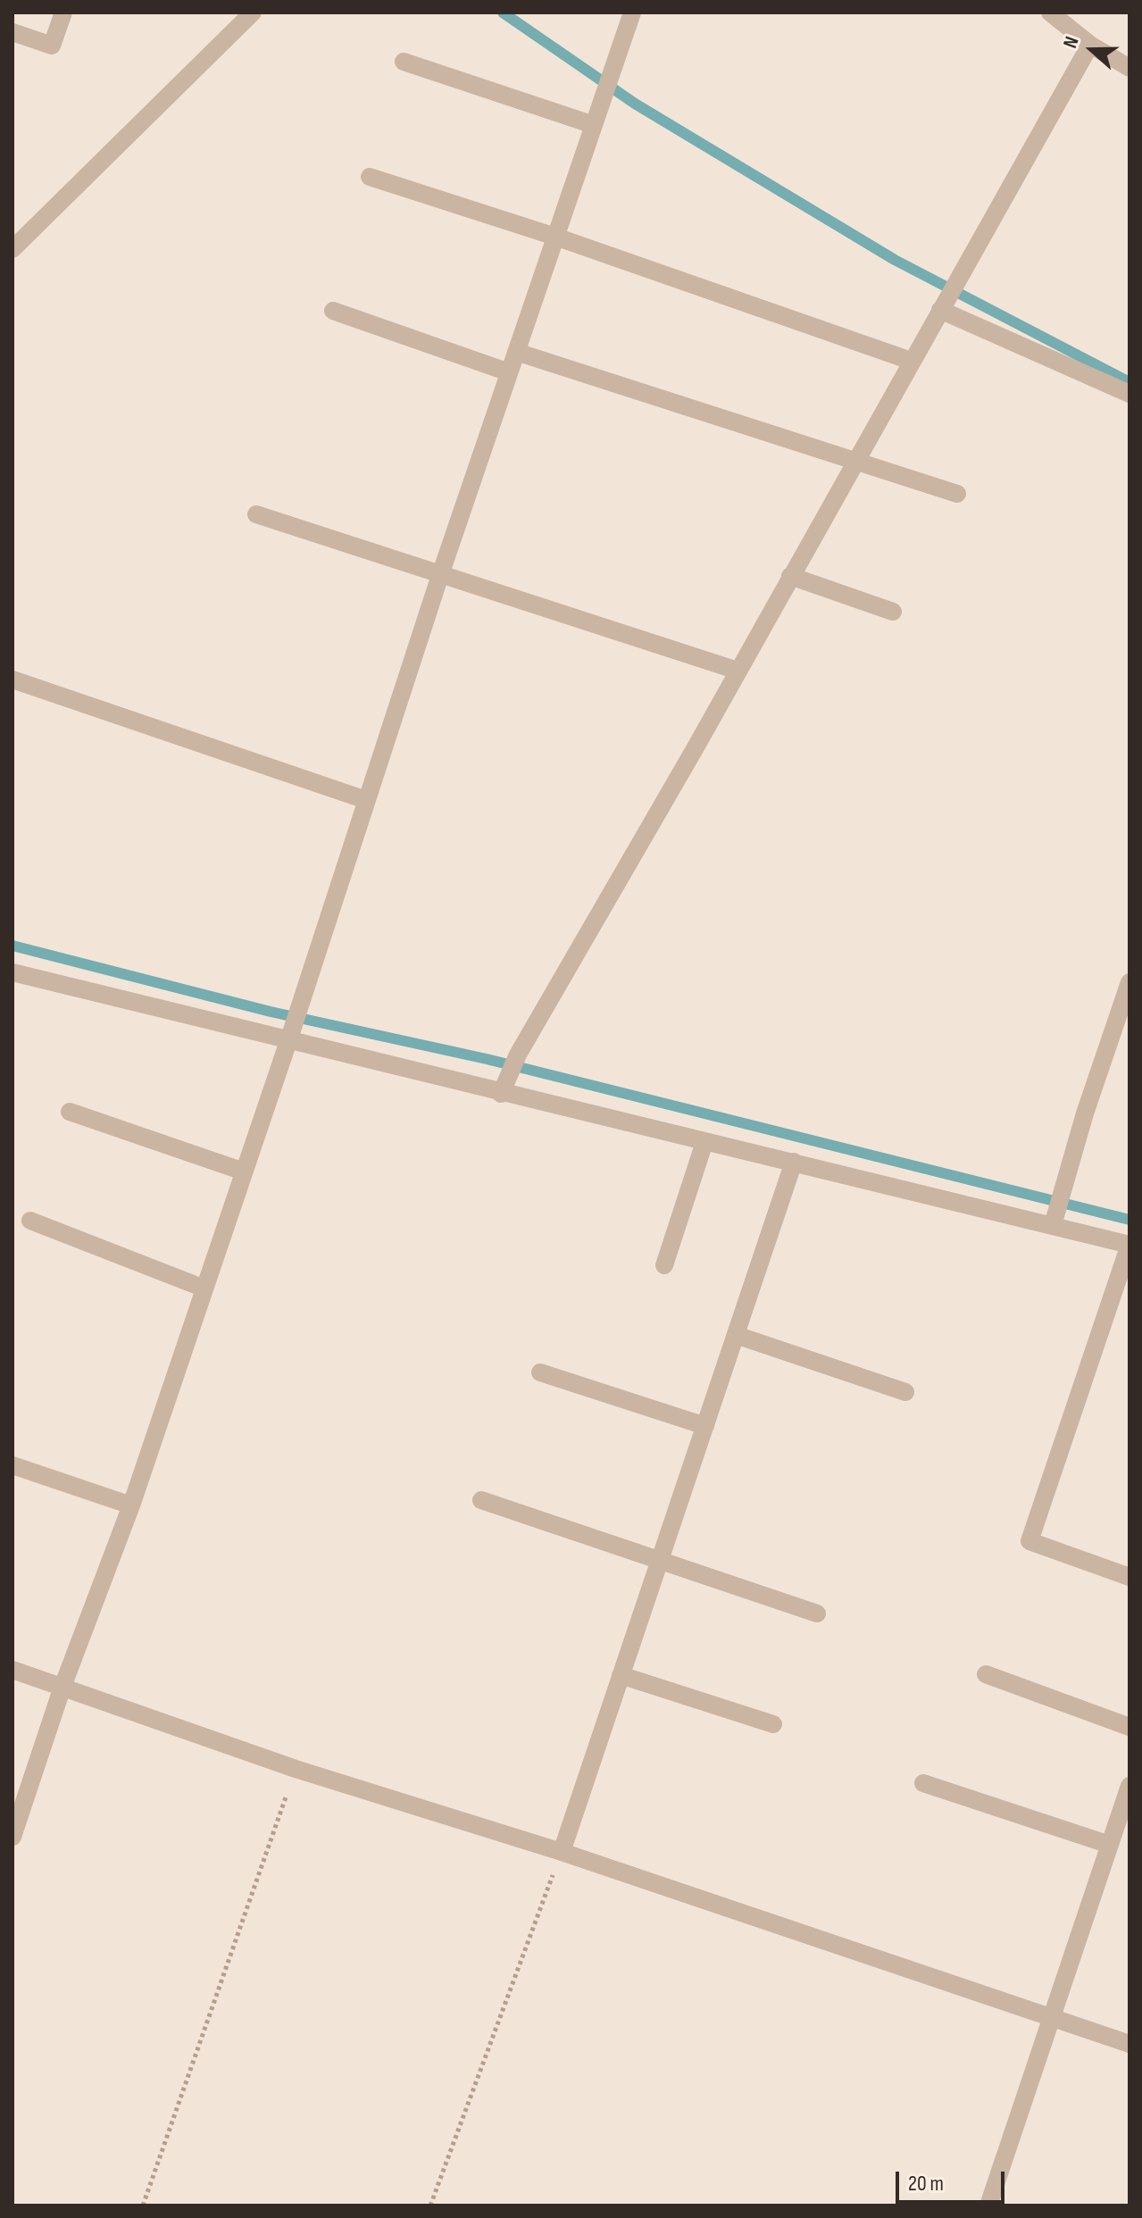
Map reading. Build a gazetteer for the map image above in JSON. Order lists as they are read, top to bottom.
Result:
{
  "scale_bar": "20 m",
  "north": "left"
}
